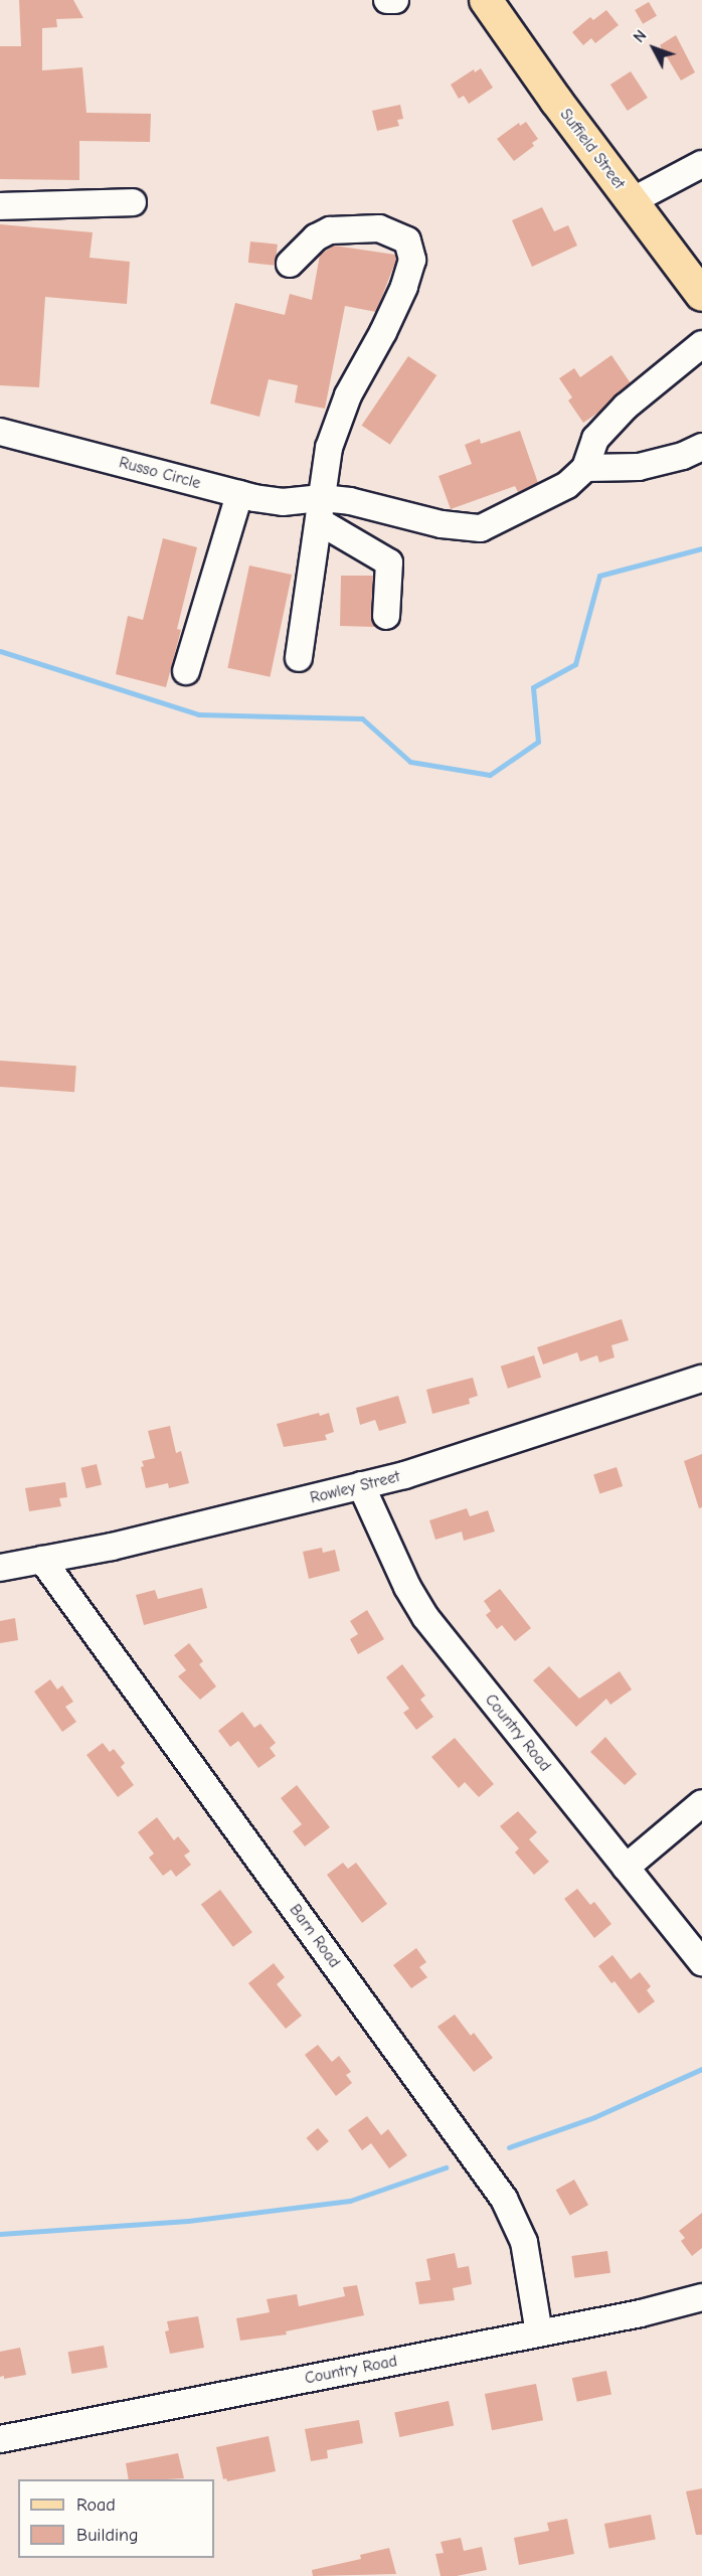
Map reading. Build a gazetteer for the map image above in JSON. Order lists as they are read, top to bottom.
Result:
{
  "streets": {
    "main road": ["Suffield Street"],
    "street": [
      "Russo Circle",
      "Rowley Street",
      "Country Road",
      "Barn Road"
    ]
  },
  "crossings": [
    ["Rowley Street", "Country Road"],
    ["Rowley Street", "Barn Road"],
    ["Country Road", "Barn Road"]
  ],
  "legend": ["Road", "Building"],
  "north": "top left"
}
